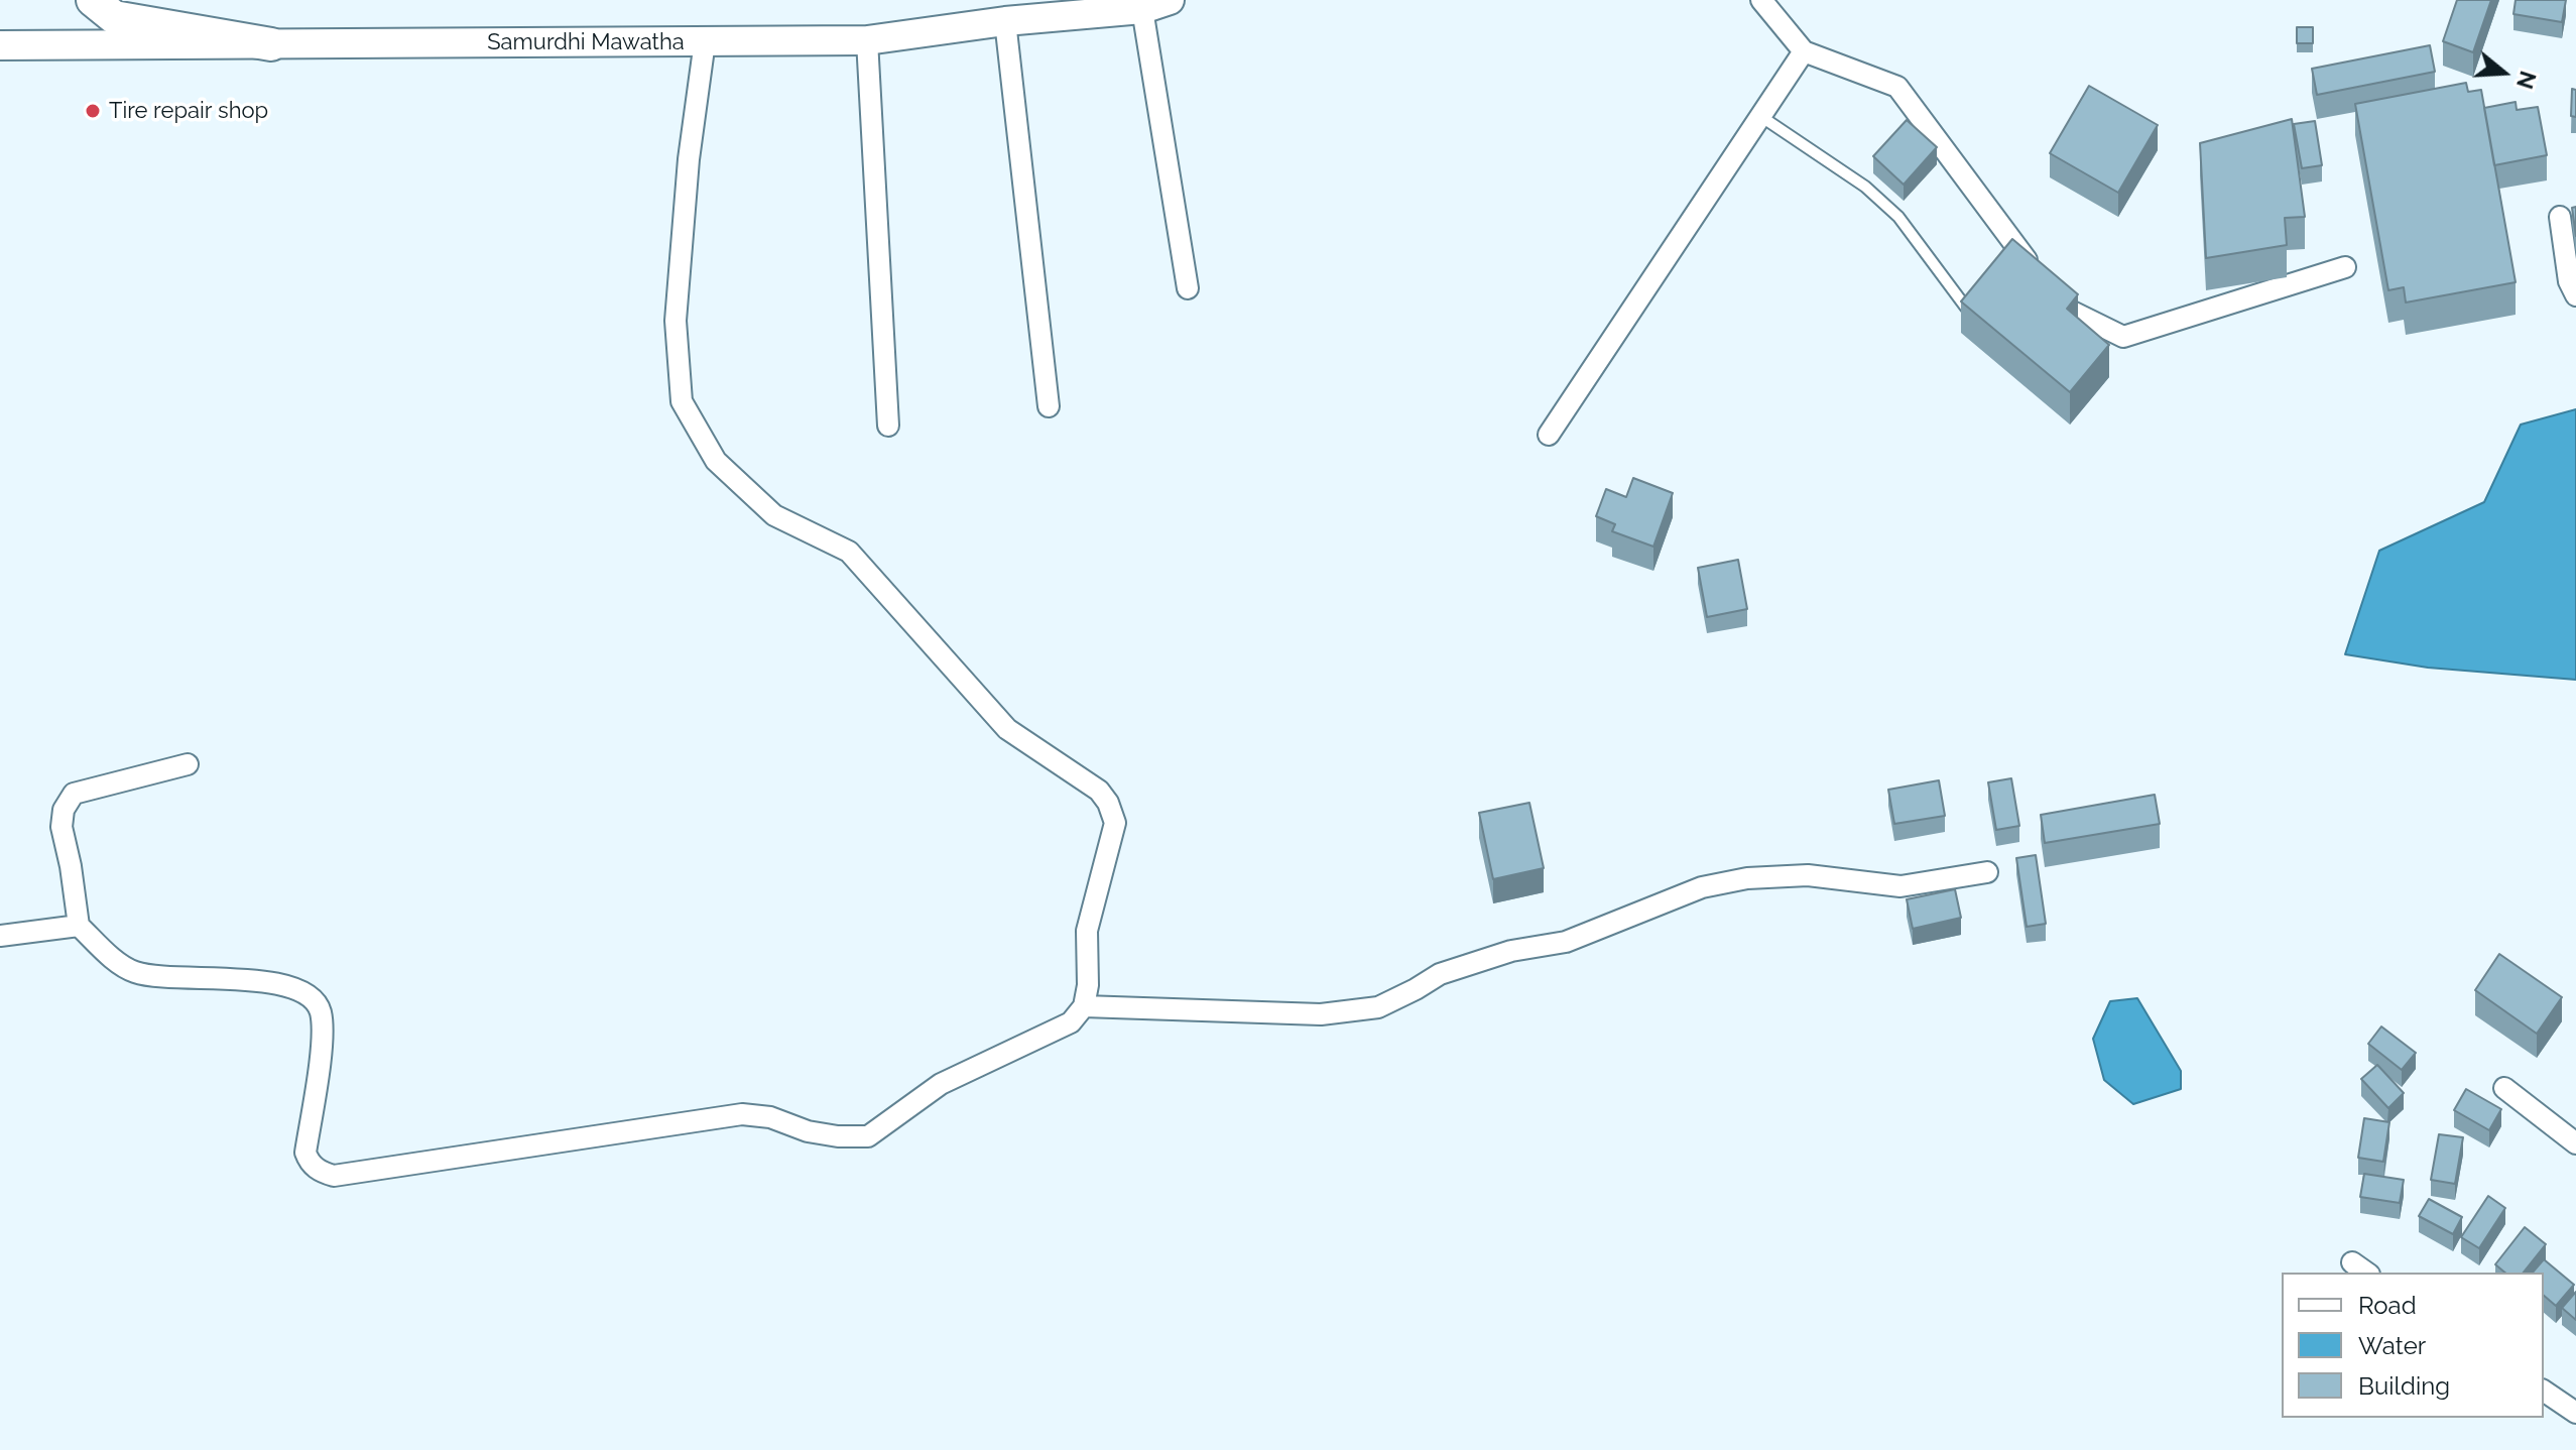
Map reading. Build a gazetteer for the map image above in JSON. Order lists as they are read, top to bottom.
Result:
{
  "streets": {
    "main road": ["Samurdhi Mawatha"]
  },
  "places": ["Tire repair shop"],
  "legend": ["Road", "Water", "Building"],
  "north": "right"
}
